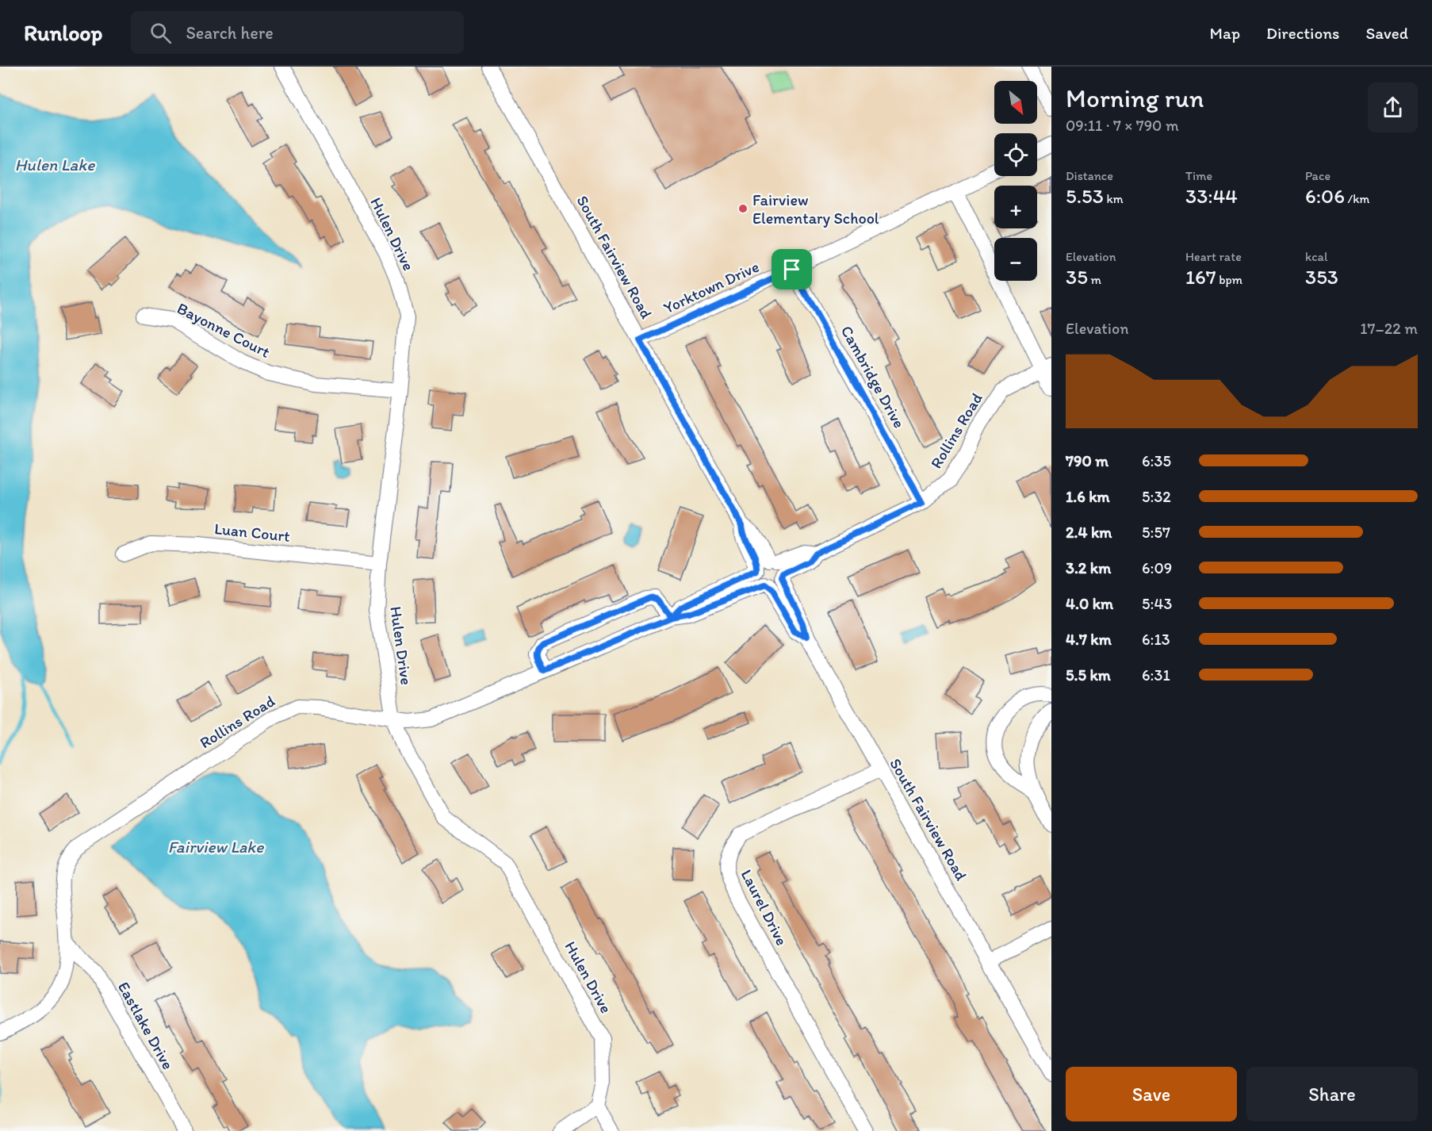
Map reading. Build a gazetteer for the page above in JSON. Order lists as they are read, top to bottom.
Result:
{
  "streets": {
    "street": [
      "Hulen Drive",
      "South Fairview Road",
      "Yorktown Drive",
      "Bayonne Court",
      "Cambridge Drive",
      "Rollins Road",
      "Luan Court",
      "Laurel Drive",
      "Eastlake Drive"
    ]
  },
  "crossings": [
    ["Hulen Drive", "Bayonne Court"],
    ["Hulen Drive", "Rollins Road"],
    ["Hulen Drive", "Luan Court"],
    ["South Fairview Road", "Yorktown Drive"],
    ["South Fairview Road", "Rollins Road"],
    ["South Fairview Road", "Laurel Drive"],
    ["Yorktown Drive", "Cambridge Drive"],
    ["Cambridge Drive", "Rollins Road"],
    ["Rollins Road", "Eastlake Drive"]
  ],
  "water": ["Hulen Lake", "Fairview Lake"],
  "places": ["Fairview Elementary School"],
  "north": "bottom right",
  "page": {
    "header": "Runloop",
    "search": "Search here",
    "nav": ["Map", "Directions", "Saved"],
    "heading": ["Morning run", "09:11 · 7 × 790 m"],
    "map_buttons": ["+", "−"],
    "stats": [
      ["Distance", "5.53 km"],
      ["Time", "33:44"],
      ["Pace", "6:06 /km"],
      ["Elevation", "35 m"],
      ["Heart rate", "167 bpm"],
      ["kcal", "353"]
    ],
    "chart": ["Elevation", "17–22 m"],
    "list": [
      {
        "name": "790 m",
        "note": "6:35"
      },
      {
        "name": "1.6 km",
        "note": "5:32"
      },
      {
        "name": "2.4 km",
        "note": "5:57"
      },
      {
        "name": "3.2 km",
        "note": "6:09"
      },
      {
        "name": "4.0 km",
        "note": "5:43"
      },
      {
        "name": "4.7 km",
        "note": "6:13"
      },
      {
        "name": "5.5 km",
        "note": "6:31"
      }
    ],
    "buttons": ["Save", "Share"]
  }
}
